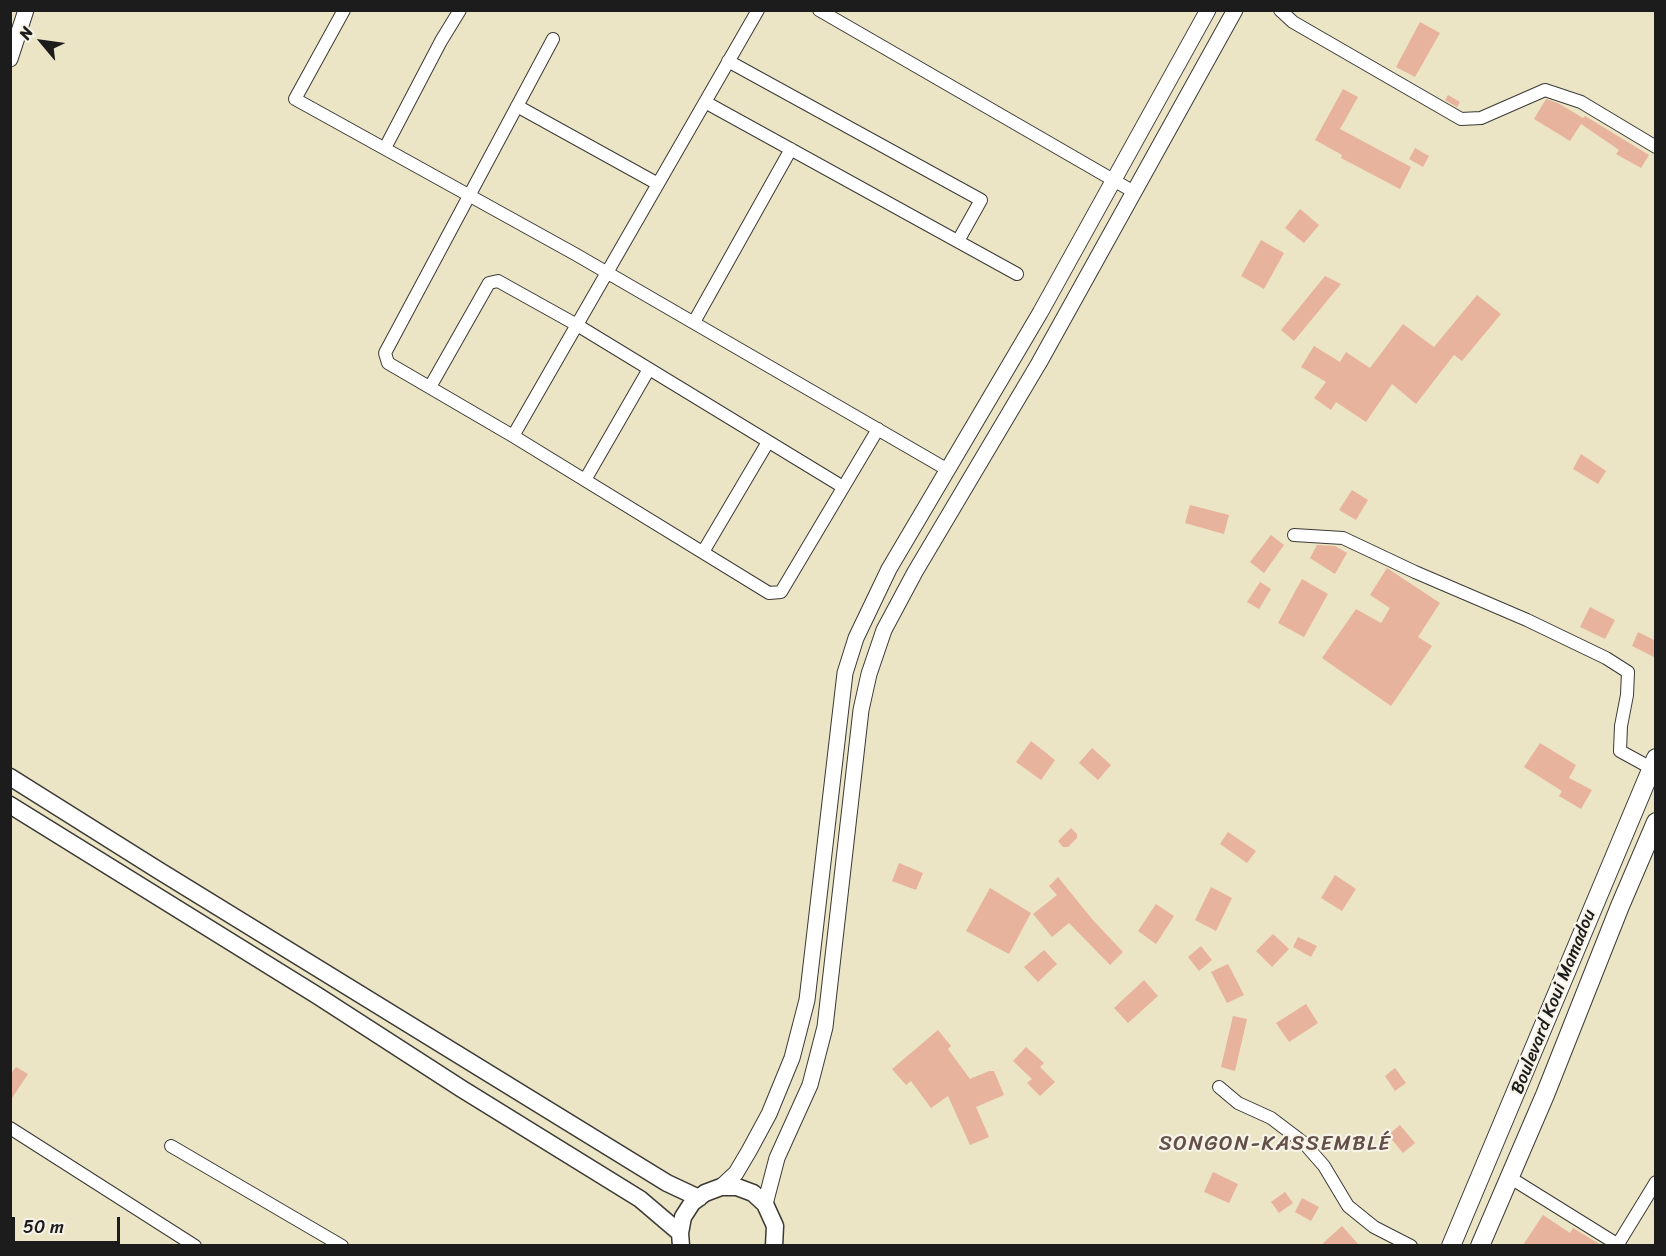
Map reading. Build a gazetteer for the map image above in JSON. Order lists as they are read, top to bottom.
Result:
{
  "streets": {
    "main road": ["Boulevard Koui Mamadou"]
  },
  "districts": ["SONGON-KASSEMBLÉ"],
  "scale_bar": "50 m",
  "north": "top left"
}
